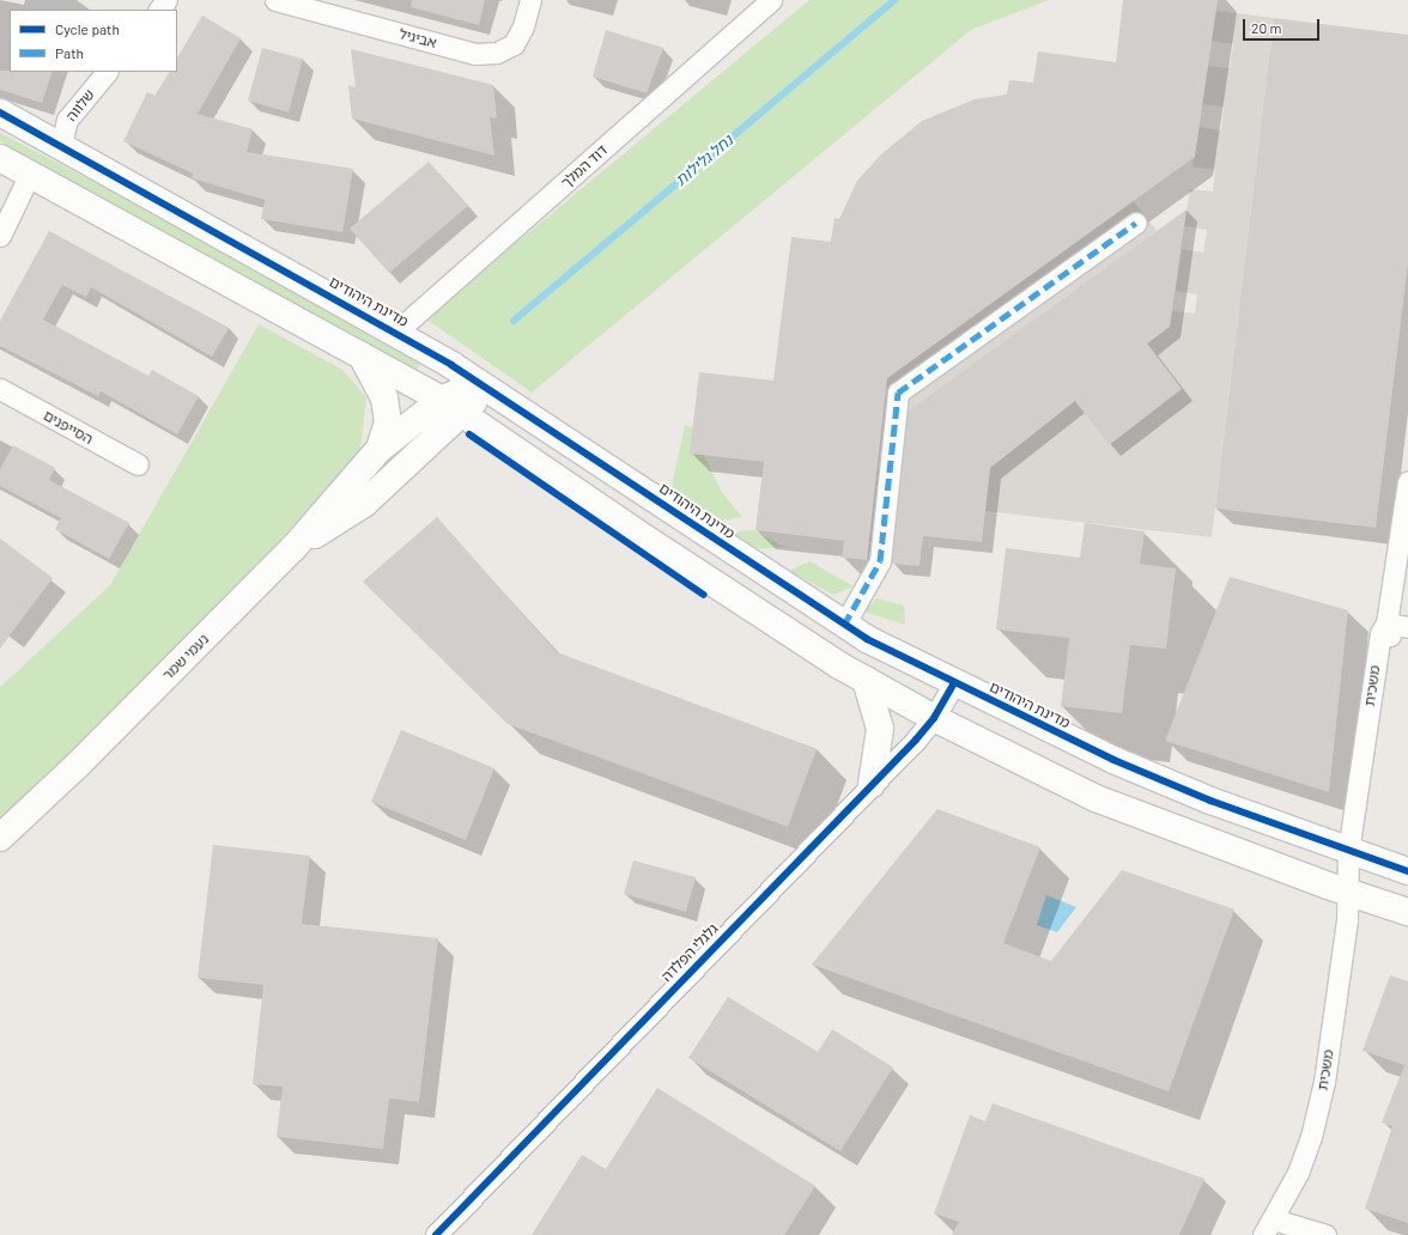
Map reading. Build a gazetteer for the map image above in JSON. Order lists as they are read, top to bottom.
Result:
{
  "streets": {
    "street": [
      "אביגיל",
      "שלווה",
      "דוד המלך",
      "מדינת היהודים",
      "הסייפנים",
      "נעמי שמר",
      "משכית",
      "גלגלי הפלדה"
    ]
  },
  "crossings": [
    ["שלווה", "מדינת היהודים"],
    ["דוד המלך", "מדינת היהודים"],
    ["מדינת היהודים", "נעמי שמר"],
    ["מדינת היהודים", "משכית"],
    ["מדינת היהודים", "גלגלי הפלדה"]
  ],
  "water": ["נחל גלילות"],
  "legend": ["Cycle path", "Path"],
  "scale_bar": "20 m"
}
